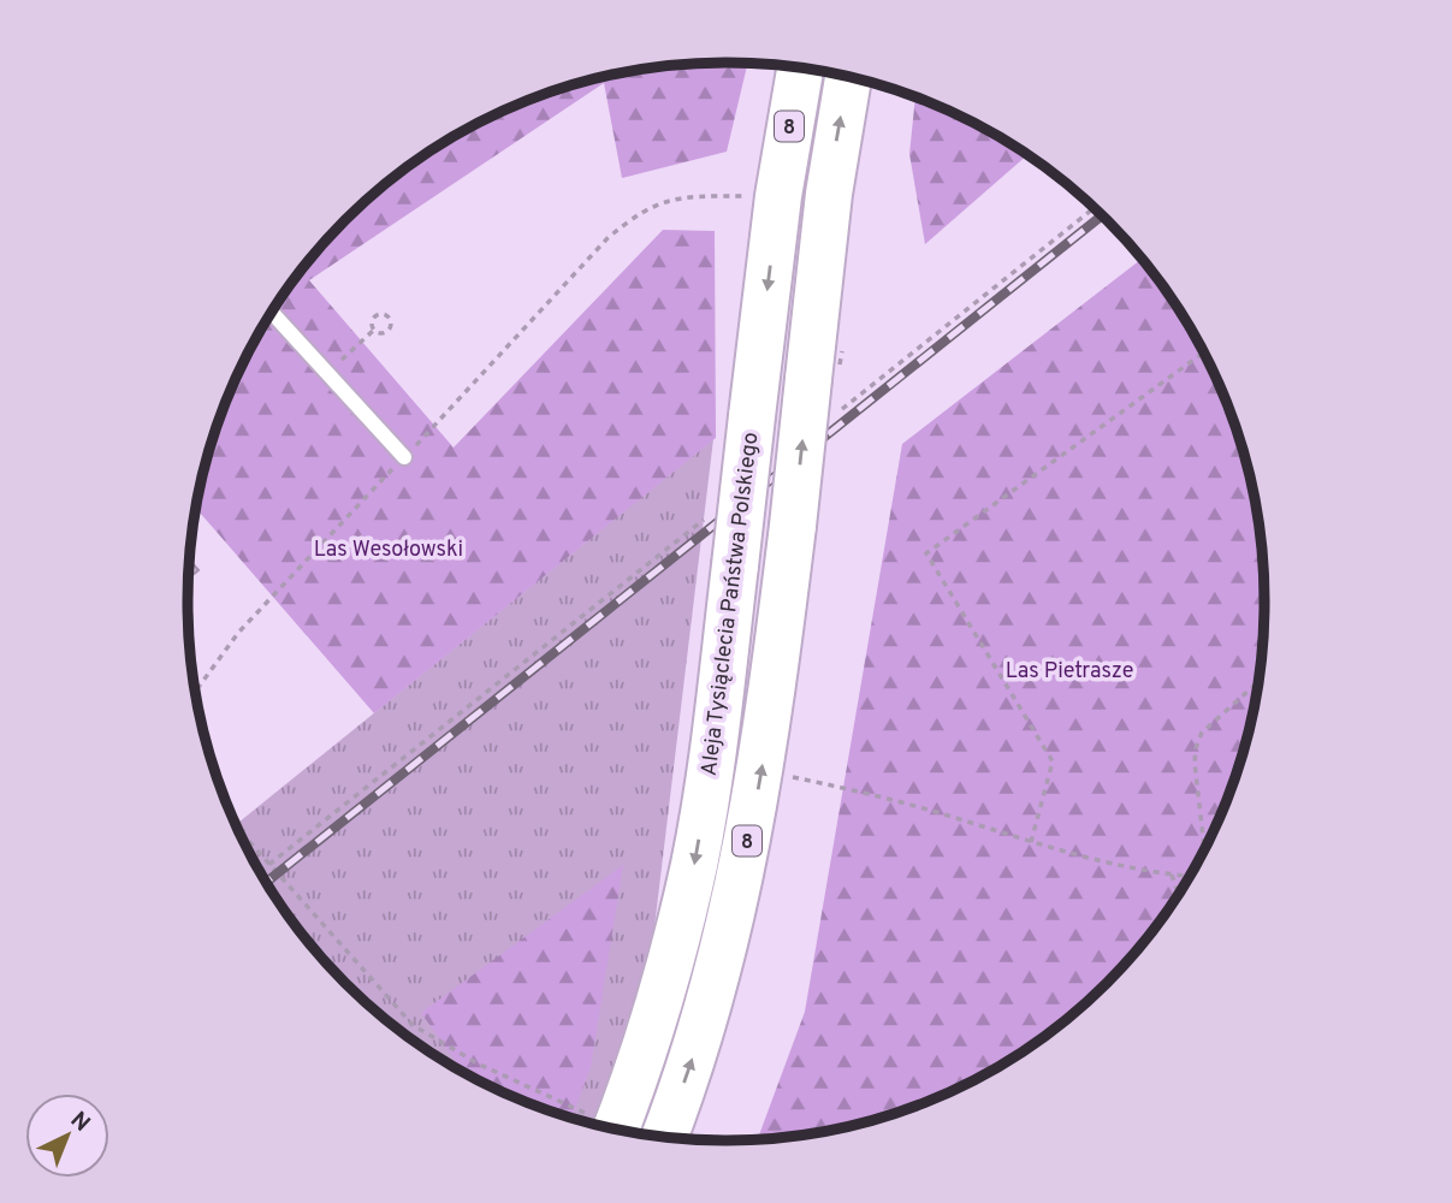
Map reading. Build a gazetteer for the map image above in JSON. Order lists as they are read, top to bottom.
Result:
{
  "streets": {
    "highway": ["8", "Aleja Tysiąclecia Państwa Polskiego"]
  },
  "parks": ["Las Wesołowski", "Las Pietrasze"],
  "north": "top right"
}
